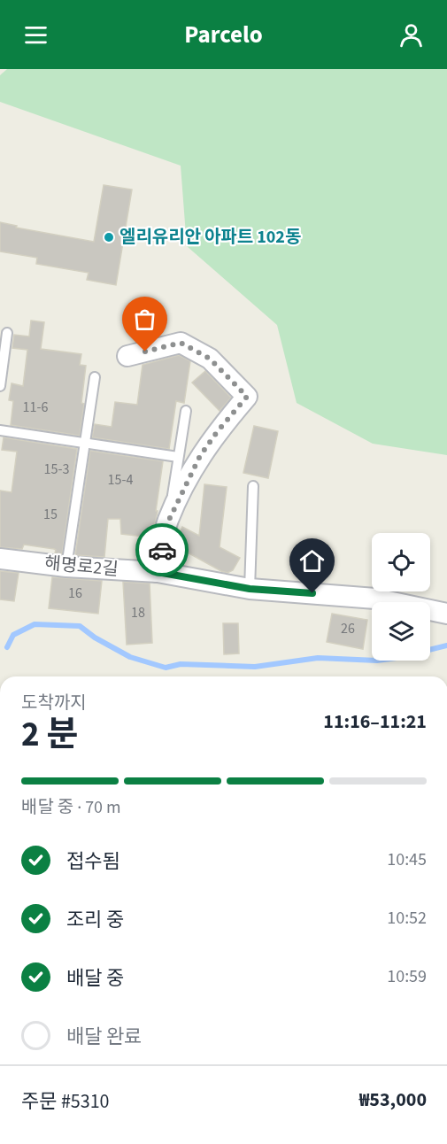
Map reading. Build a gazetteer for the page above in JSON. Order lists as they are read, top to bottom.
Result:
{
  "streets": {
    "street": ["해명로2길"]
  },
  "places": ["엘리유리안 아파트 102동"],
  "house_numbers": [
    "11-6",
    "15-3",
    "15-4",
    "15",
    "16",
    "18",
    "26"
  ],
  "page": {
    "header": "Parcelo",
    "heading": ["2 분", "도착까지", "11:16–11:21"],
    "panel": ["주문 #5310", "₩53,000"],
    "bar": "배달 중 · 70 m",
    "list": [
      ["접수됨", "10:45"],
      ["조리 중", "10:52"],
      ["배달 중", "10:59"],
      "배달 완료"
    ]
  }
}
